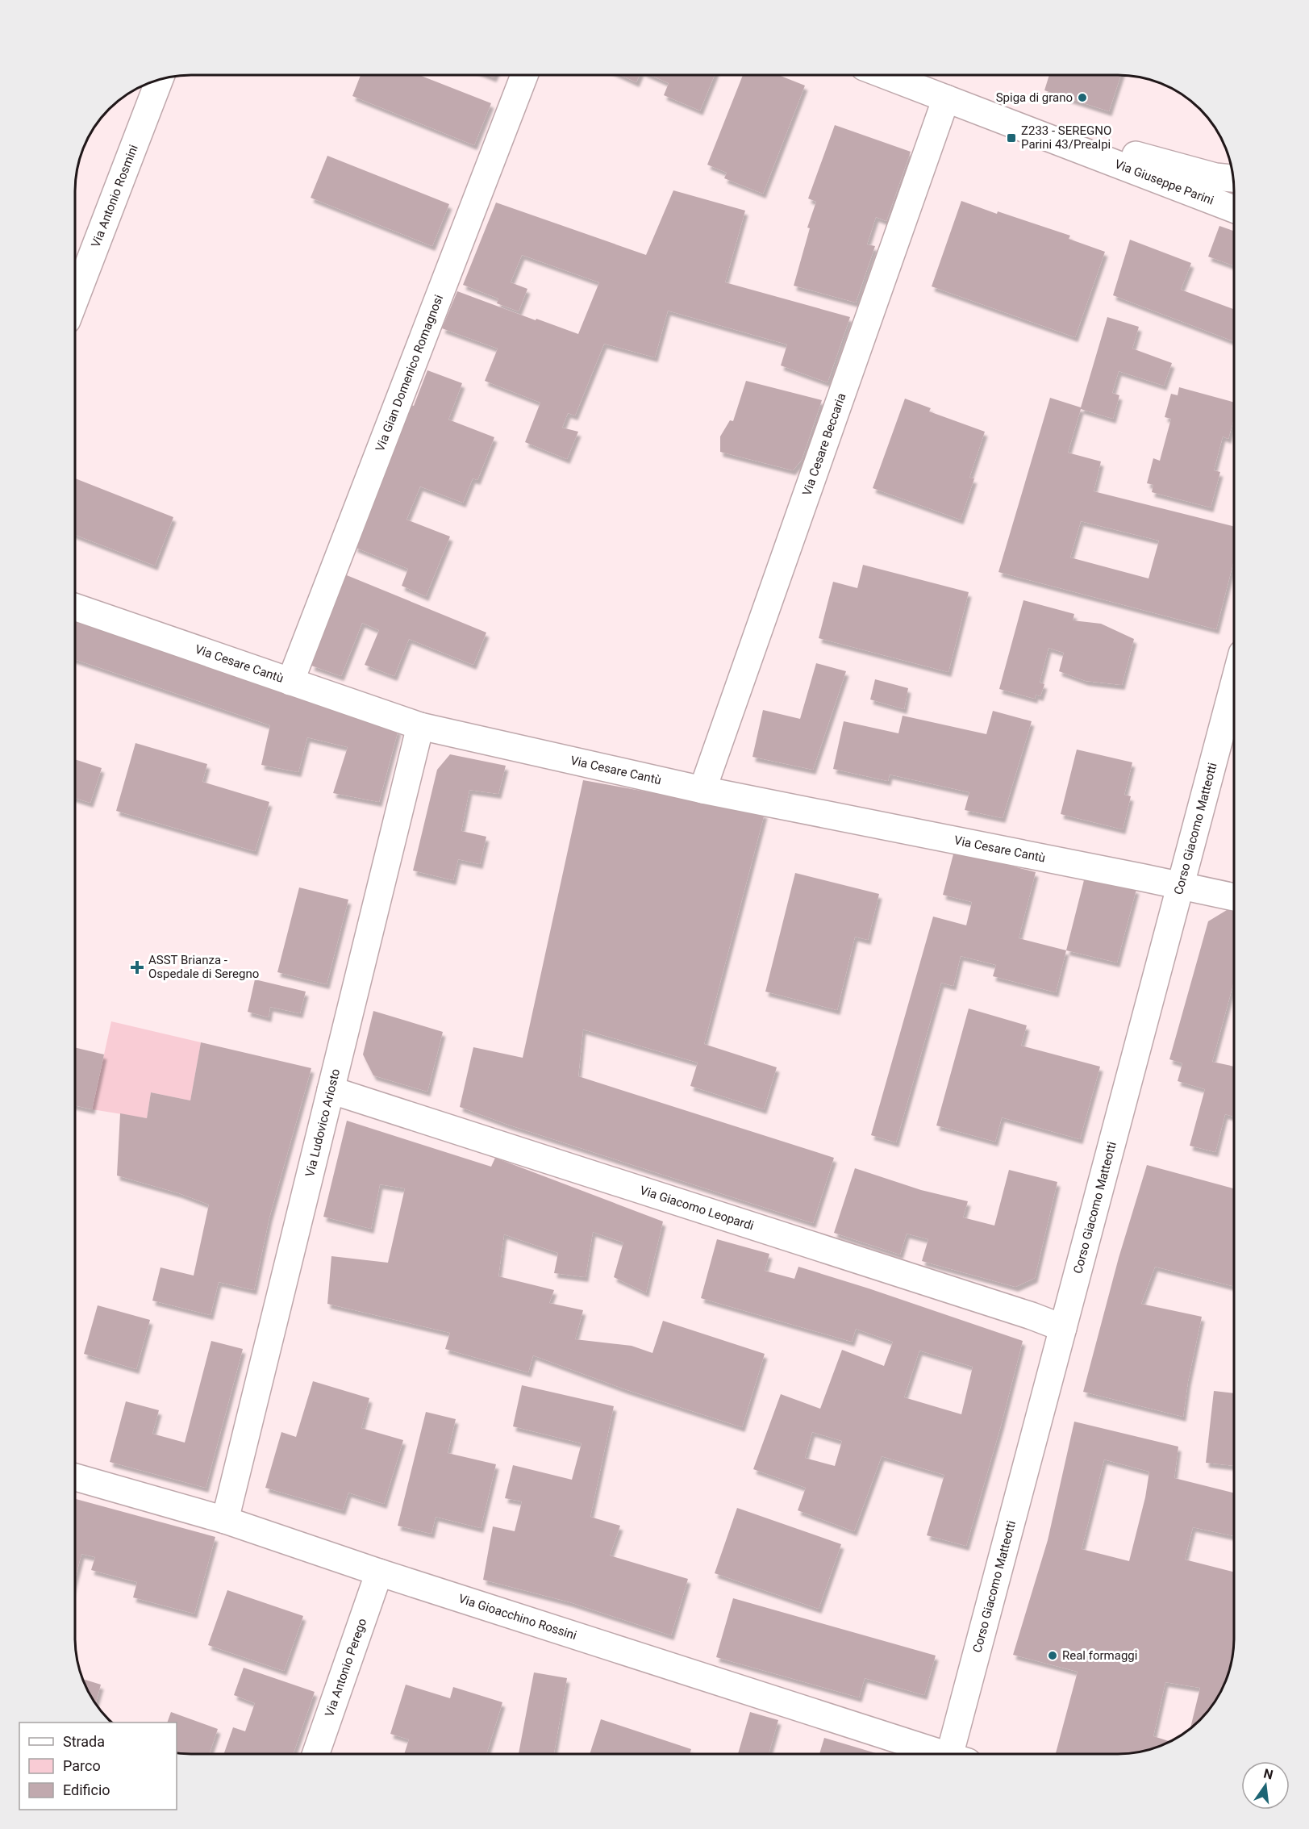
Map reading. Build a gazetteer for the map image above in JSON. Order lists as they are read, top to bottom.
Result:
{
  "streets": {
    "street": [
      "Via Giuseppe Parini",
      "Via Antonio Rosmini",
      "Via Gian Domenico Romagnosi",
      "Via Cesare Beccaria",
      "Via Cesare Cantù",
      "Corso Giacomo Matteotti",
      "Via Ludovico Ariosto",
      "Via Giacomo Leopardi",
      "Via Gioacchino Rossini",
      "Via Antonio Perego"
    ]
  },
  "crossings": [
    ["Via Giuseppe Parini", "Via Cesare Beccaria"],
    ["Via Gian Domenico Romagnosi", "Via Cesare Cantù"],
    ["Via Cesare Beccaria", "Via Cesare Cantù"],
    ["Via Cesare Cantù", "Corso Giacomo Matteotti"],
    ["Via Cesare Cantù", "Via Ludovico Ariosto"],
    ["Corso Giacomo Matteotti", "Via Giacomo Leopardi"],
    ["Via Ludovico Ariosto", "Via Giacomo Leopardi"],
    ["Via Ludovico Ariosto", "Via Gioacchino Rossini"],
    ["Via Gioacchino Rossini", "Via Antonio Perego"]
  ],
  "places": {
    "other": ["Spiga di grano", "Real formaggi"],
    "transit": ["Z233 - SEREGNO Parini 43/Prealpi"],
    "health": ["ASST Brianza - Ospedale di Seregno"]
  },
  "legend": ["Strada", "Parco", "Edificio"],
  "north": "top"
}
